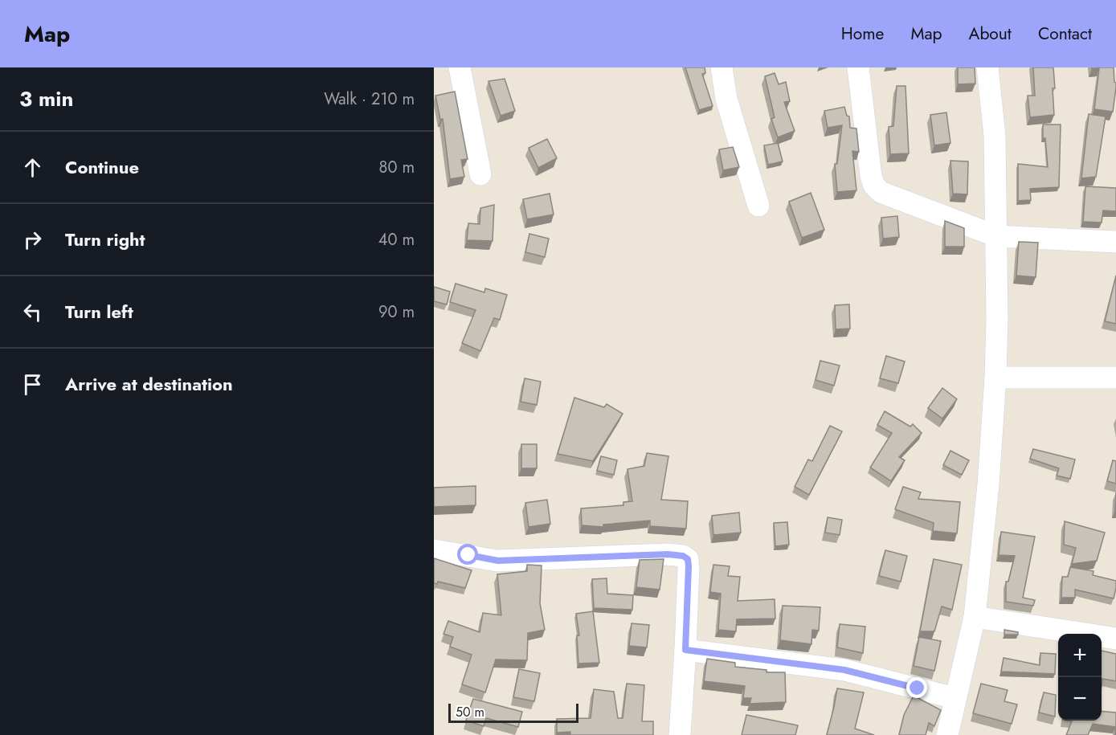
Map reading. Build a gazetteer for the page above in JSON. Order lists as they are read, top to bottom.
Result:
{
  "scale_bar": "50 m",
  "page": {
    "header": "Map",
    "nav": [
      "Home",
      "Map",
      "About",
      "Contact"
    ],
    "heading": ["3 min", "Walk · 210 m"],
    "list": [
      ["Continue", "80 m"],
      ["Turn right", "40 m"],
      ["Turn left", "90 m"],
      "Arrive at destination"
    ],
    "map_buttons": ["+", "−"],
    "scale": "50 m"
  }
}
